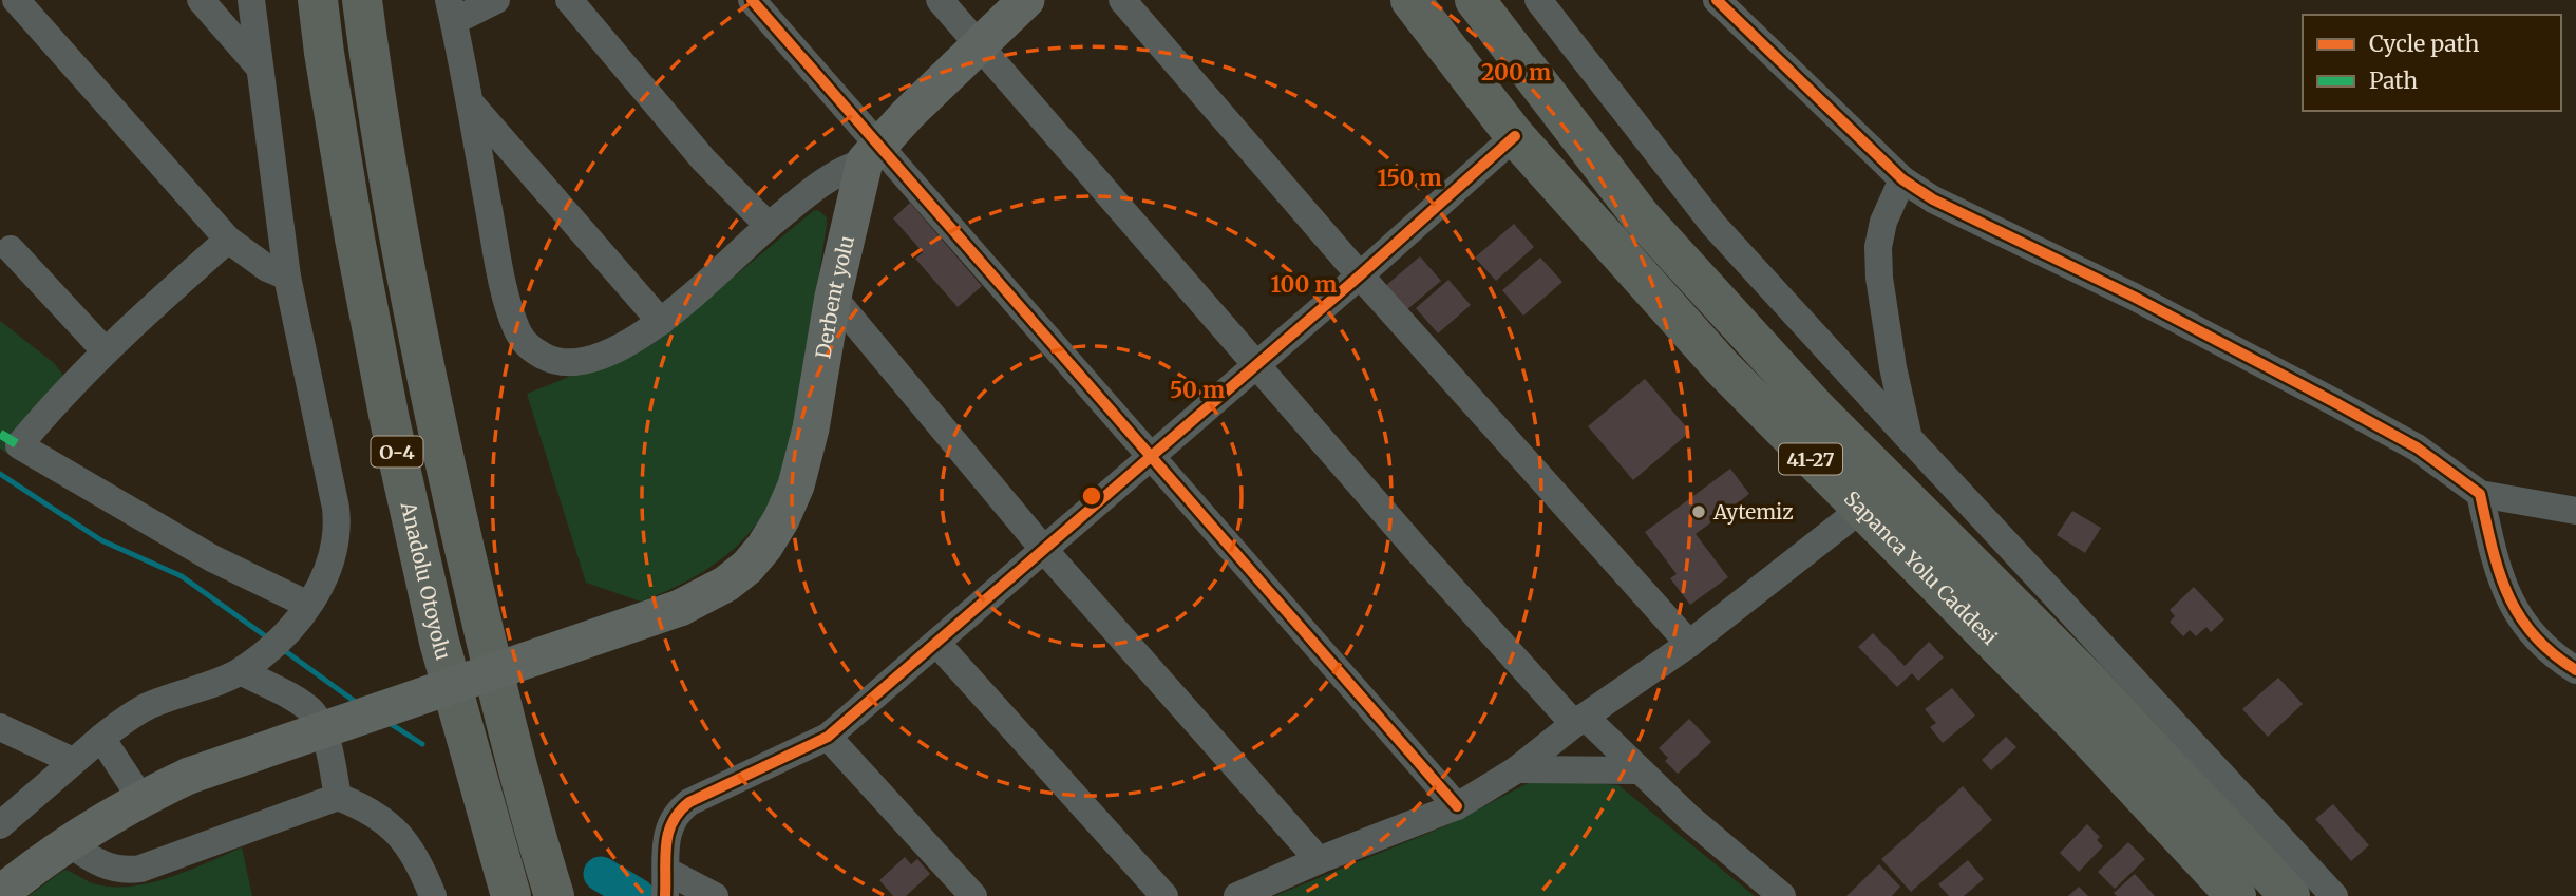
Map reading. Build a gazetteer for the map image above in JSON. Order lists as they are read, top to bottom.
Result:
{
  "streets": {
    "highway": [
      "O-4",
      "41-27",
      "Sapanca Yolu Caddesi",
      "Anadolu Otoyolu"
    ],
    "main road": ["Derbent yolu"]
  },
  "places": ["Aytemiz"],
  "legend": ["Cycle path", "Path"],
  "rings": [
    "200 m",
    "150 m",
    "100 m",
    "50 m"
  ]
}
